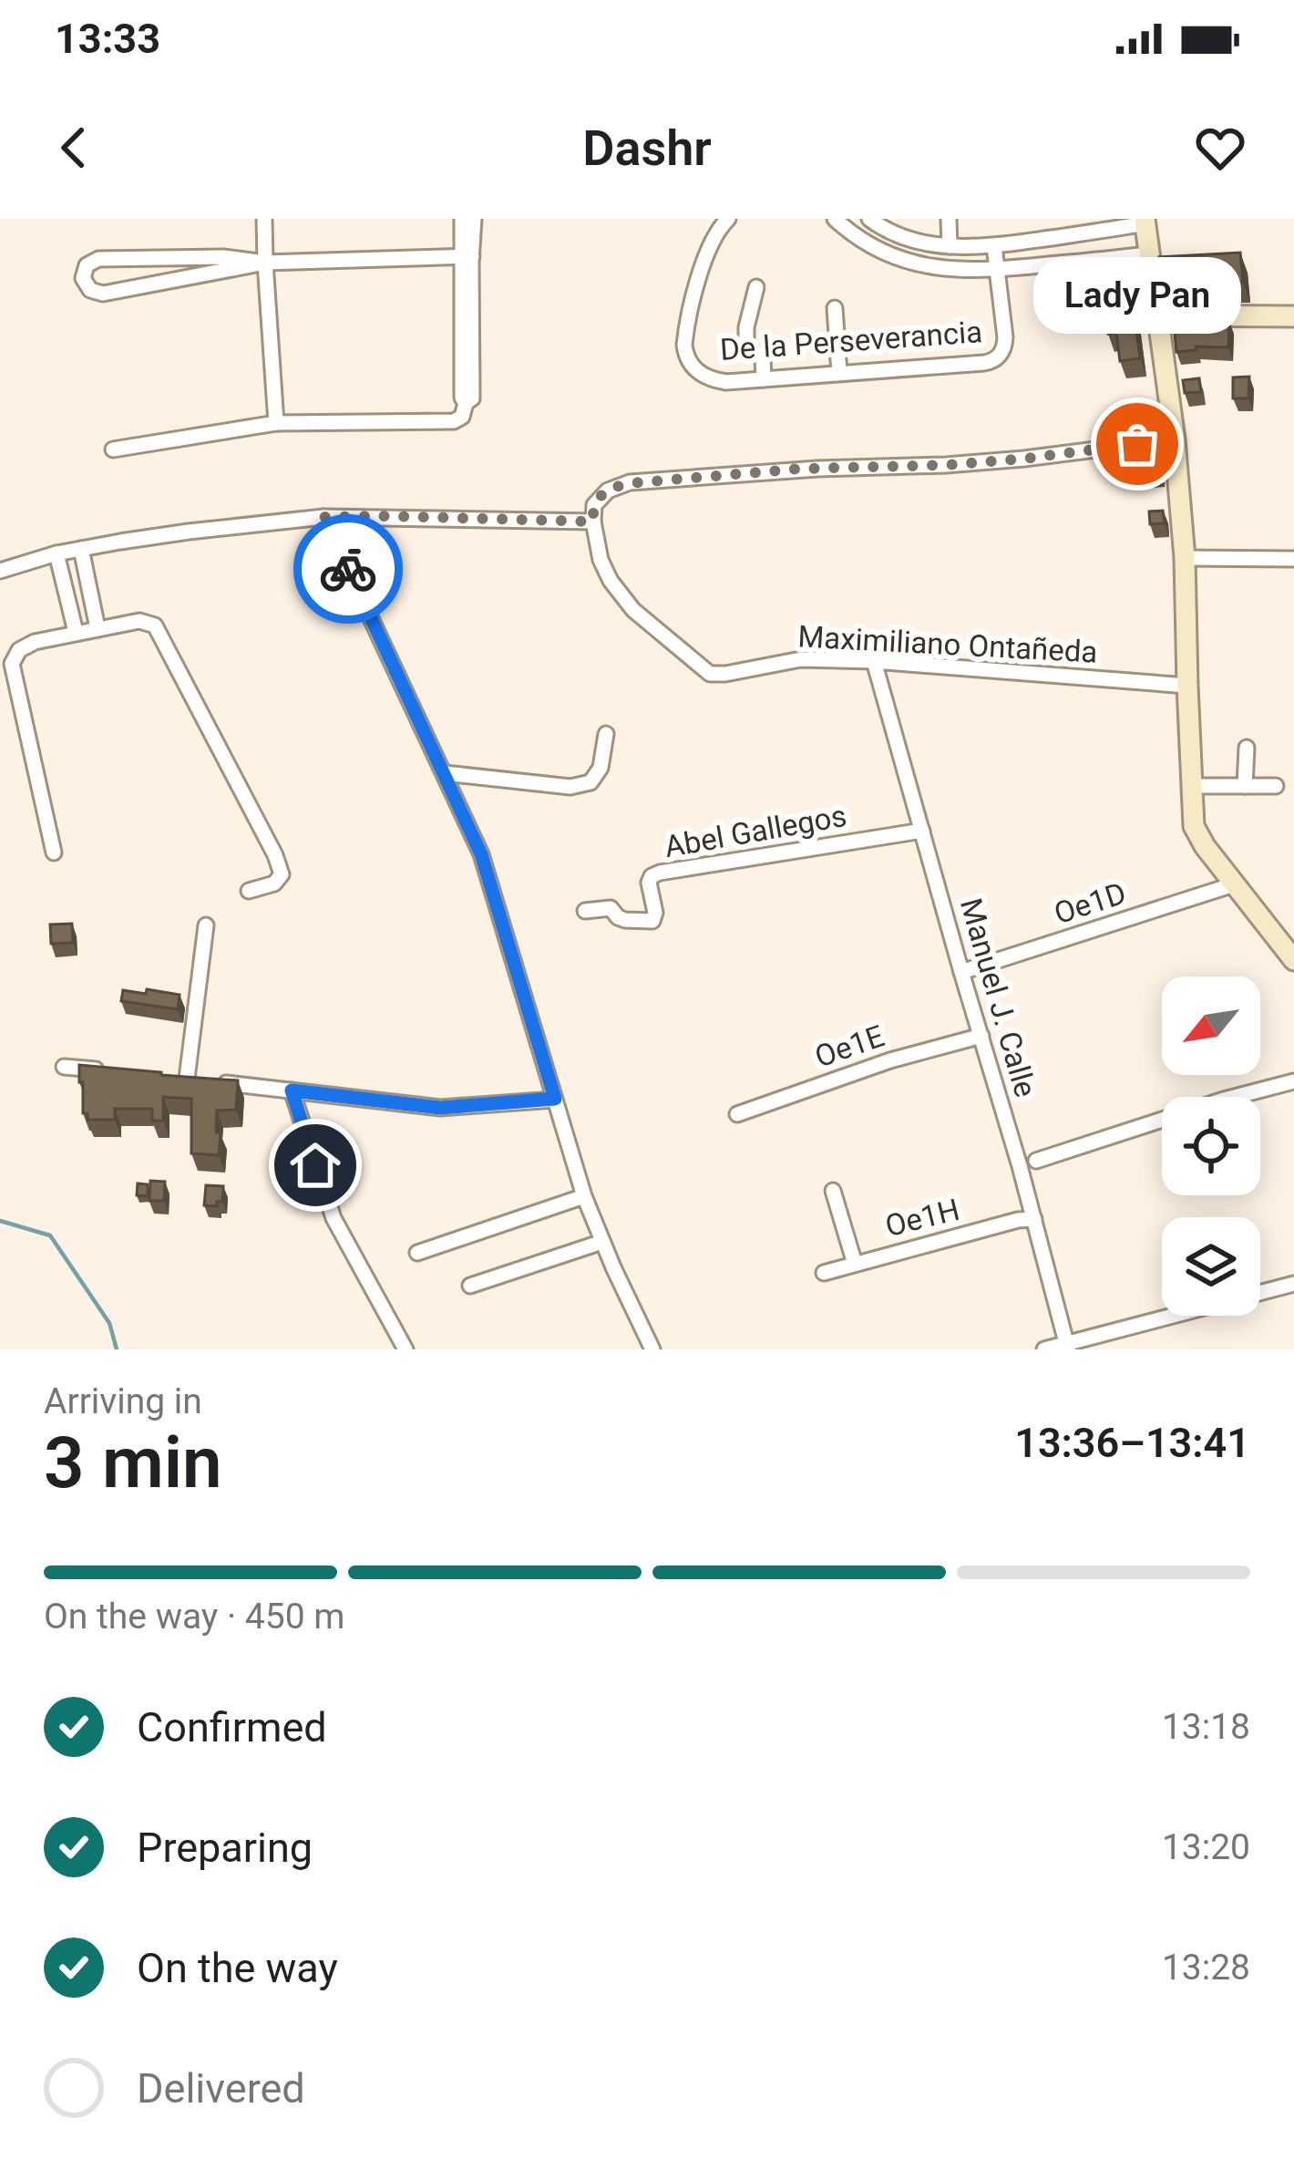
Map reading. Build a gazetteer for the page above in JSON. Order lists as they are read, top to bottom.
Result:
{
  "streets": {
    "street": [
      "De la Perseverancia",
      "Maximiliano Ontañeda",
      "Abel Gallegos",
      "Oe1D",
      "Manuel J. Calle",
      "Oe1E",
      "Oe1H"
    ]
  },
  "crossings": [
    ["Maximiliano Ontañeda", "Manuel J. Calle"],
    ["Abel Gallegos", "Manuel J. Calle"],
    ["Oe1D", "Manuel J. Calle"],
    ["Manuel J. Calle", "Oe1E"],
    ["Manuel J. Calle", "Oe1H"]
  ],
  "places": ["Lady Pan"],
  "north": "bottom left",
  "page": {
    "status": "13:33",
    "header": "Dashr",
    "bubble": "Lady Pan",
    "heading": ["3 min", "Arriving in", "13:36–13:41"],
    "bar": "On the way · 450 m",
    "list": [
      ["Confirmed", "13:18"],
      ["Preparing", "13:20"],
      ["On the way", "13:28"],
      "Delivered"
    ]
  }
}
